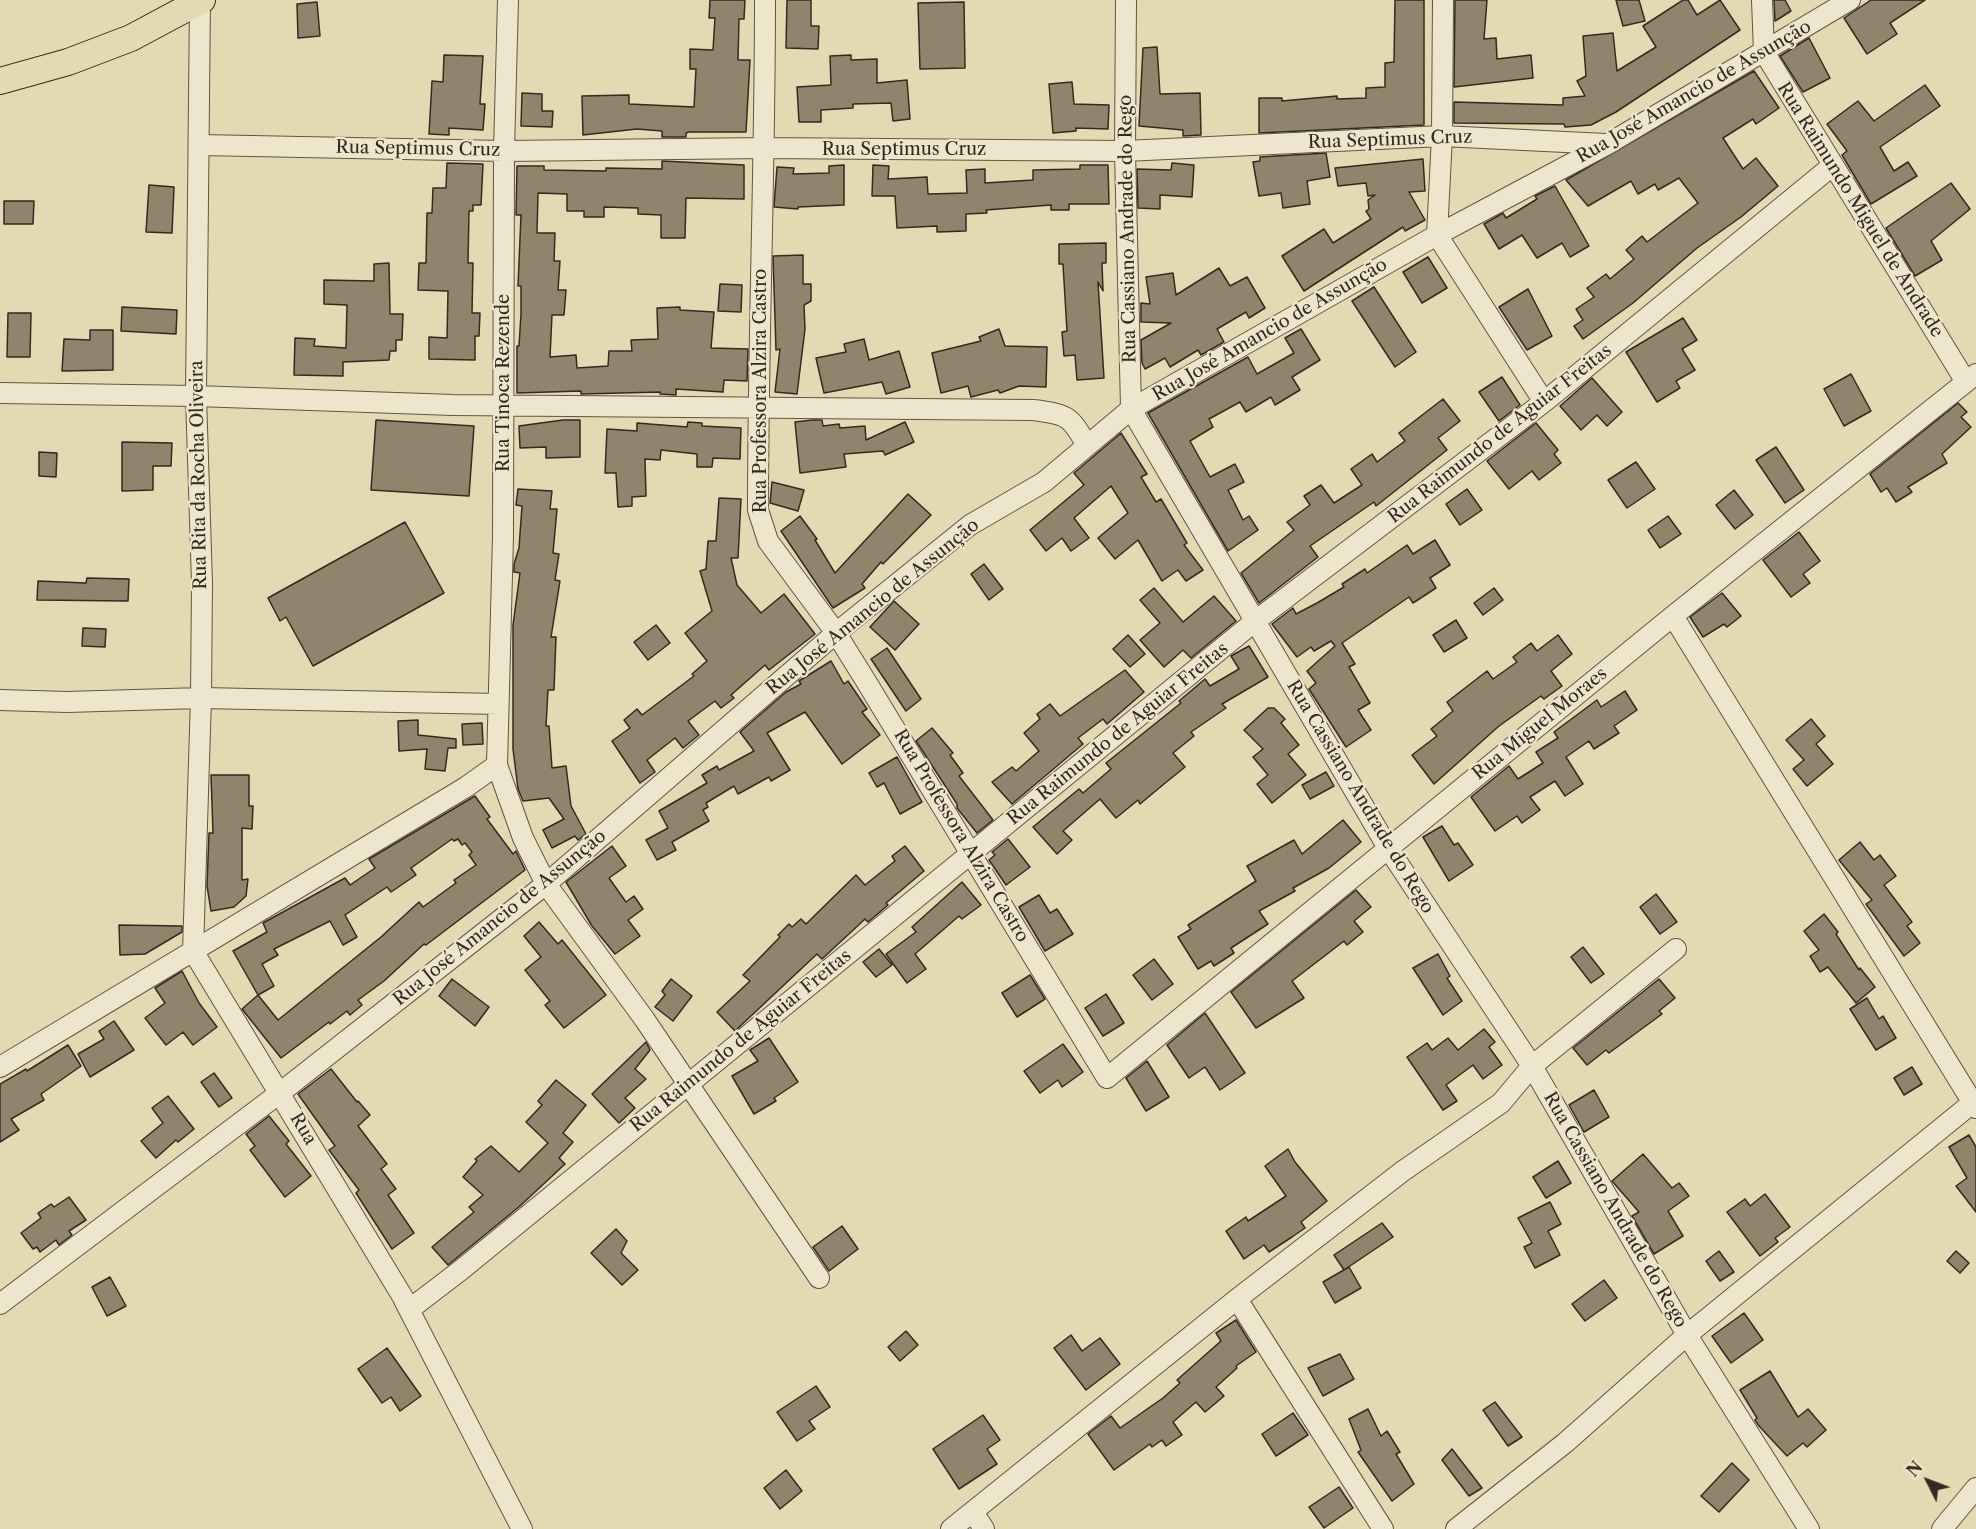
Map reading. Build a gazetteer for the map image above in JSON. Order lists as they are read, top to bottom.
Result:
{
  "streets": {
    "street": [
      "Rua José Amancio de Assunção",
      "Rua Septimus Cruz",
      "Rua Raimundo Miguel de Andrade",
      "Rua Cassiano Andrade do Rego",
      "Rua Tinoca Rezende",
      "Rua Professora Alzira Castro",
      "Rua Raimundo de Aguiar Freitas",
      "Rua Rita da Rocha Oliveira",
      "Rua Miguel Moraes",
      "Rua"
    ]
  },
  "crossings": [
    ["Rua José Amancio de Assunção", "Rua Septimus Cruz"],
    ["Rua José Amancio de Assunção", "Rua Raimundo Miguel de Andrade"],
    ["Rua José Amancio de Assunção", "Rua Cassiano Andrade do Rego"],
    ["Rua José Amancio de Assunção", "Rua Professora Alzira Castro"],
    ["Rua José Amancio de Assunção", "Rua"],
    ["Rua Septimus Cruz", "Rua Cassiano Andrade do Rego"],
    ["Rua Septimus Cruz", "Rua Tinoca Rezende"],
    ["Rua Septimus Cruz", "Rua Professora Alzira Castro"],
    ["Rua Septimus Cruz", "Rua Rita da Rocha Oliveira"],
    ["Rua Raimundo Miguel de Andrade", "Rua Raimundo de Aguiar Freitas"],
    ["Rua Raimundo Miguel de Andrade", "Rua Miguel Moraes"],
    ["Rua Cassiano Andrade do Rego", "Rua Raimundo de Aguiar Freitas"],
    ["Rua Cassiano Andrade do Rego", "Rua Miguel Moraes"],
    ["Rua Professora Alzira Castro", "Rua Raimundo de Aguiar Freitas"],
    ["Rua Professora Alzira Castro", "Rua Miguel Moraes"],
    ["Rua Raimundo de Aguiar Freitas", "Rua"],
    ["Rua Rita da Rocha Oliveira", "Rua"]
  ],
  "north": "top left"
}
